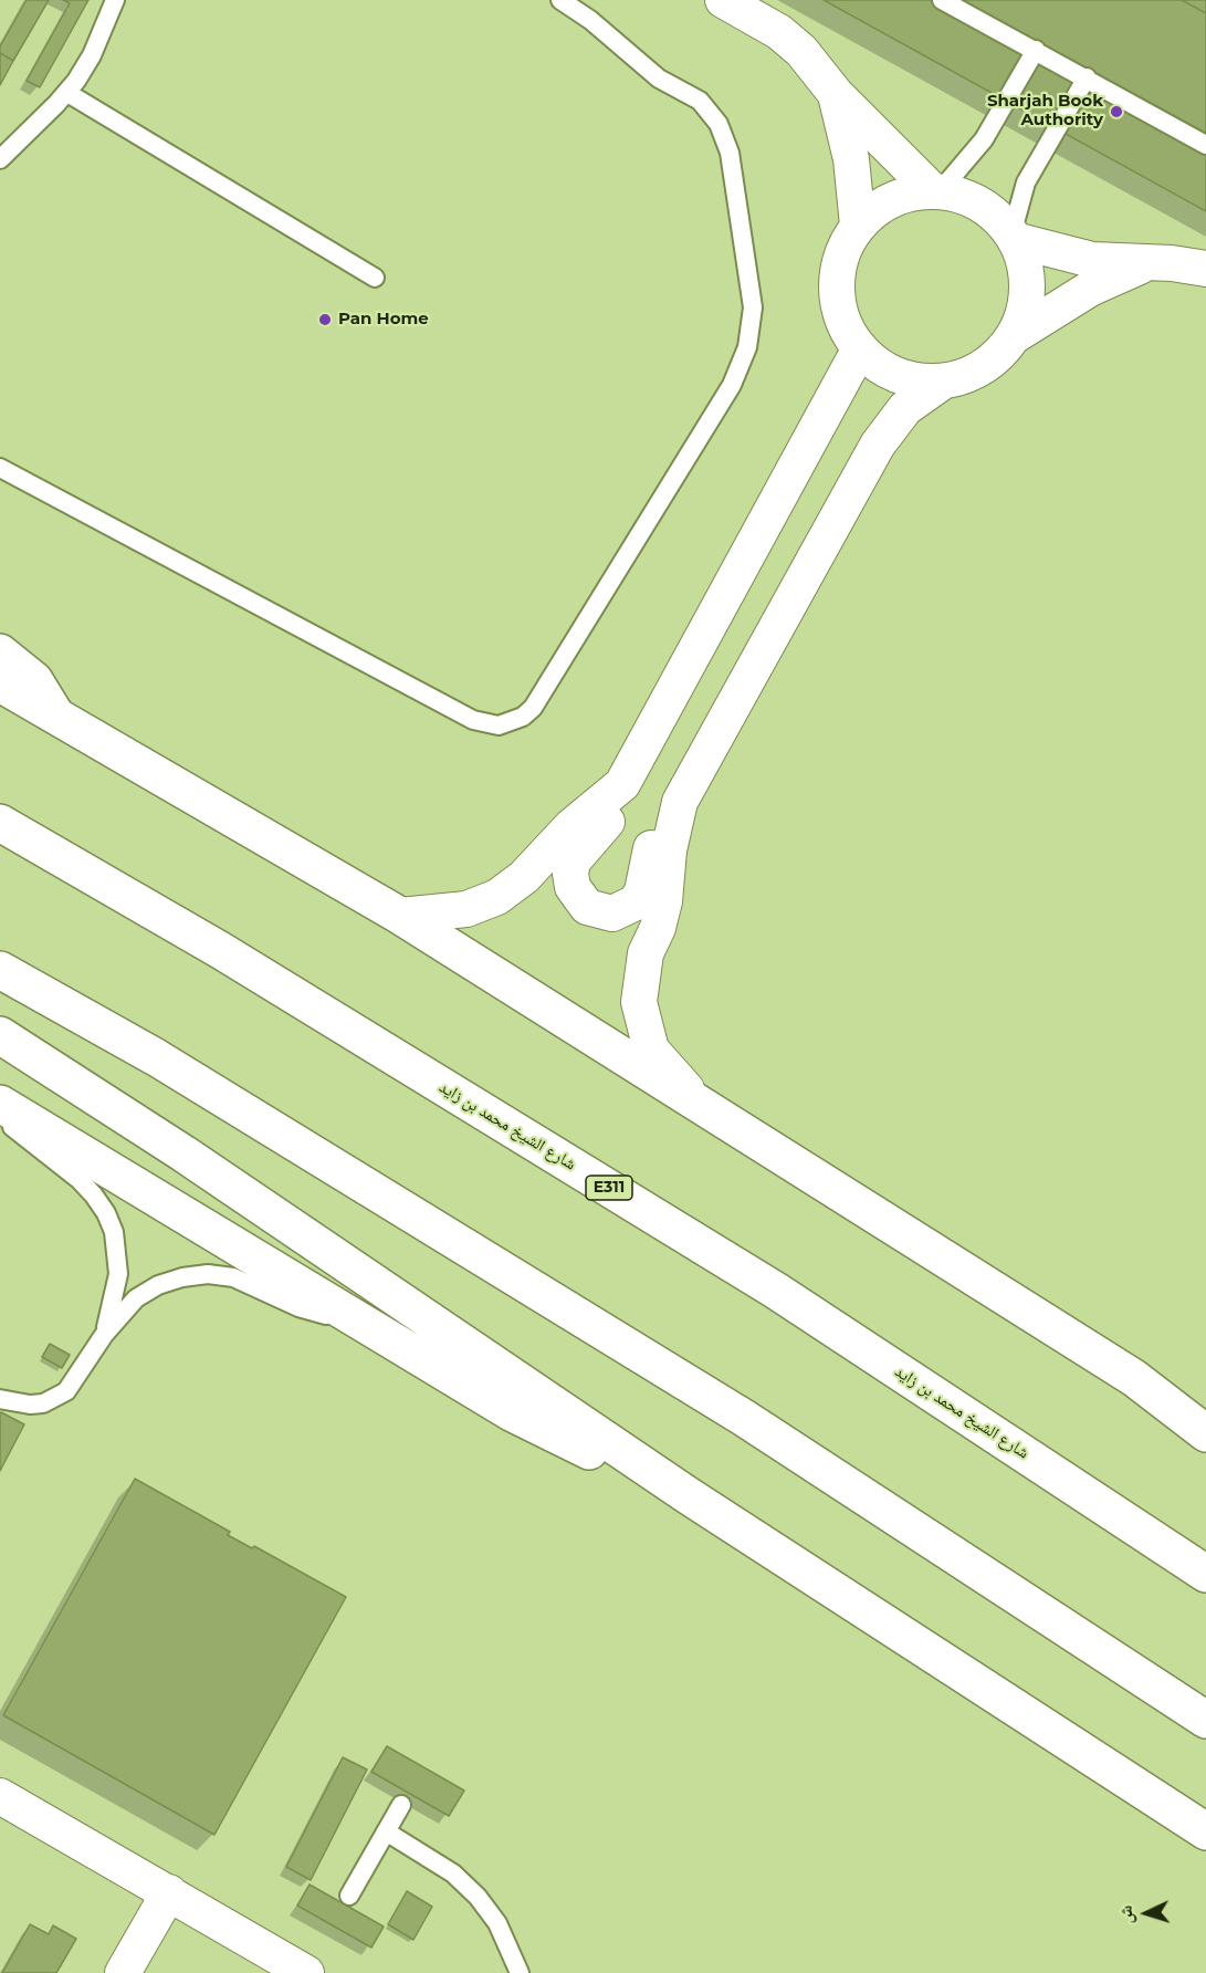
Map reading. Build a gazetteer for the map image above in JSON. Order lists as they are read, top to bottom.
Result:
{
  "streets": {
    "main road": ["شارع الشيخ محمد بن زايد", "E311"]
  },
  "places": ["Sharjah Book Authority", "Pan Home"],
  "north": "left"
}
